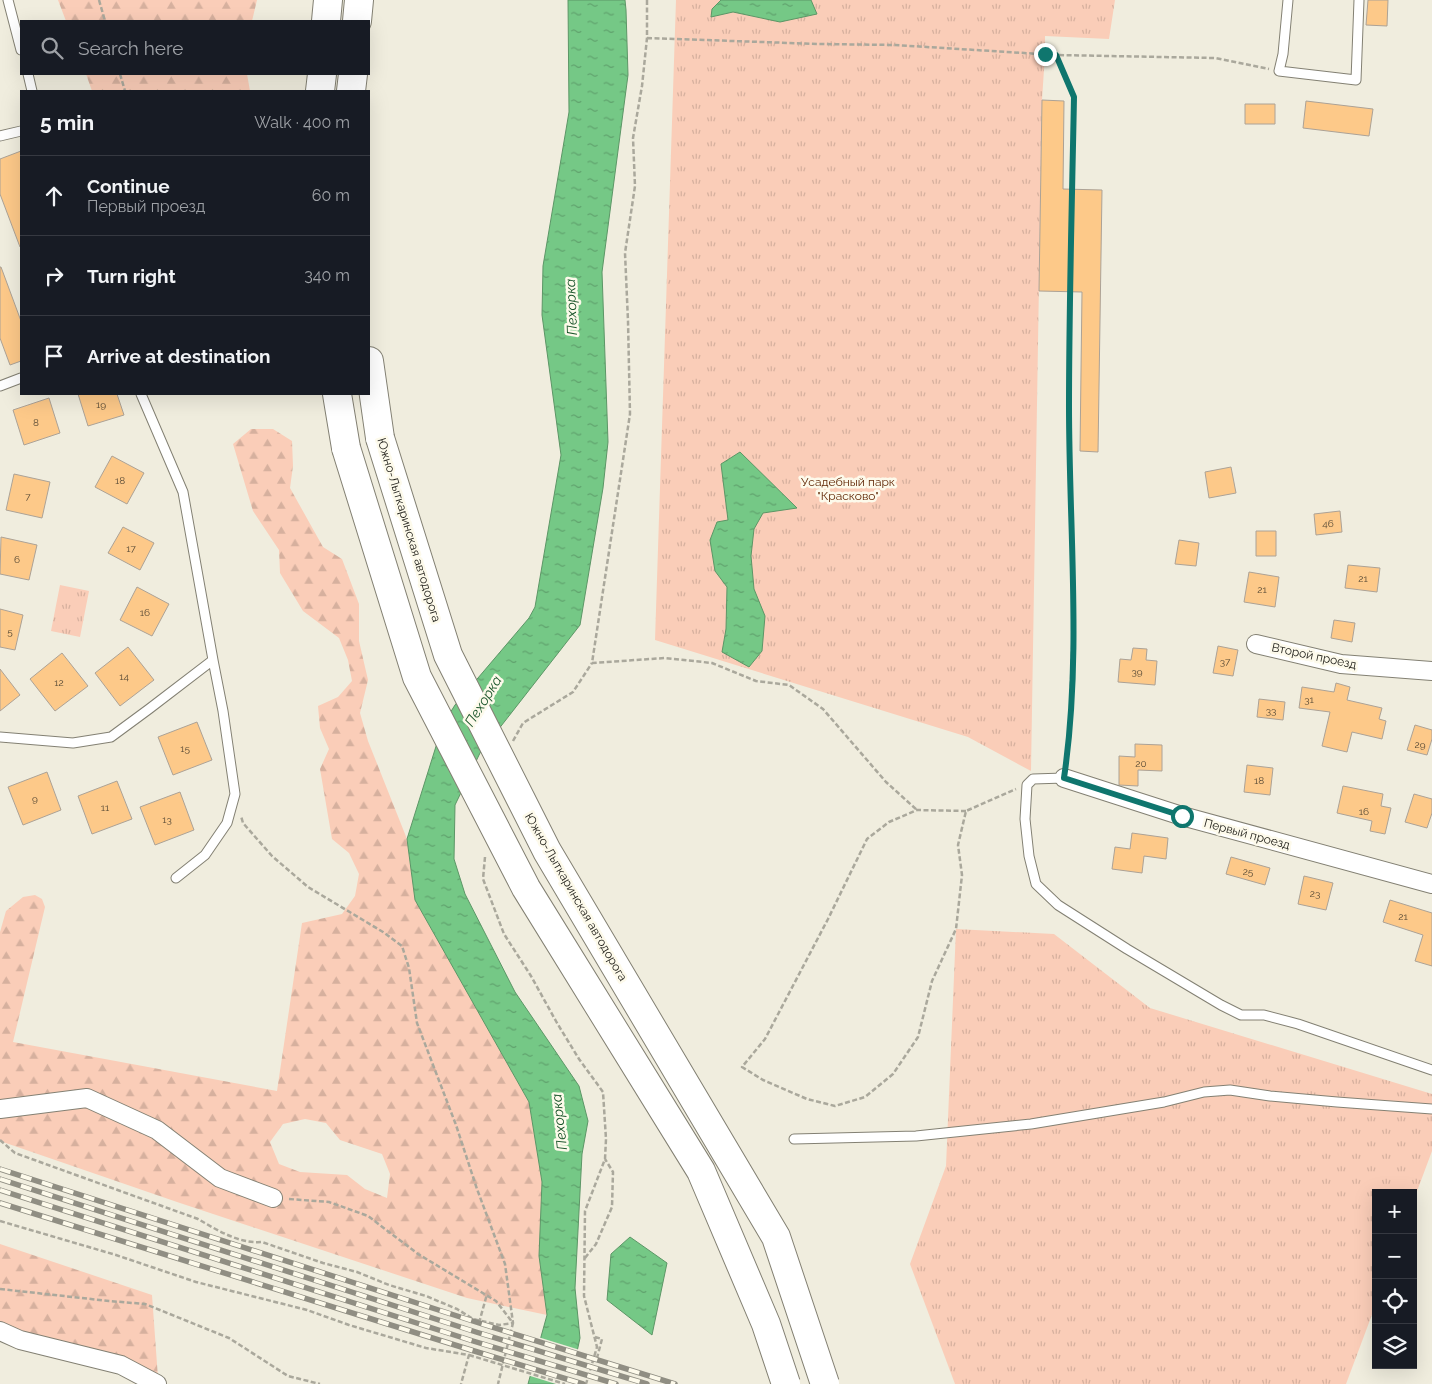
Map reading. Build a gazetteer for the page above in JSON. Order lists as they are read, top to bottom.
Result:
{
  "streets": {
    "main road": ["Южно-Лыткаринская автодорога"],
    "street": ["Второй проезд", "Первый проезд"]
  },
  "water": ["Пехорка"],
  "parks": ["Усадебный парк \"Красково\""],
  "house_numbers": [
    "19",
    "8",
    "18",
    "7",
    "46",
    "17",
    "6",
    "21",
    "21",
    "16",
    "5",
    "37",
    "39",
    "14",
    "12",
    "31",
    "33",
    "29",
    "15",
    "20",
    "18",
    "9",
    "11",
    "16",
    "13",
    "25",
    "23",
    "21"
  ],
  "page": {
    "search": "Search here",
    "heading": ["5 min", "Walk · 400 m"],
    "list": [
      ["Continue", "Первый проезд", "60 m"],
      ["Turn right", "340 m"],
      "Arrive at destination"
    ],
    "map_buttons": ["+", "−"]
  }
}
